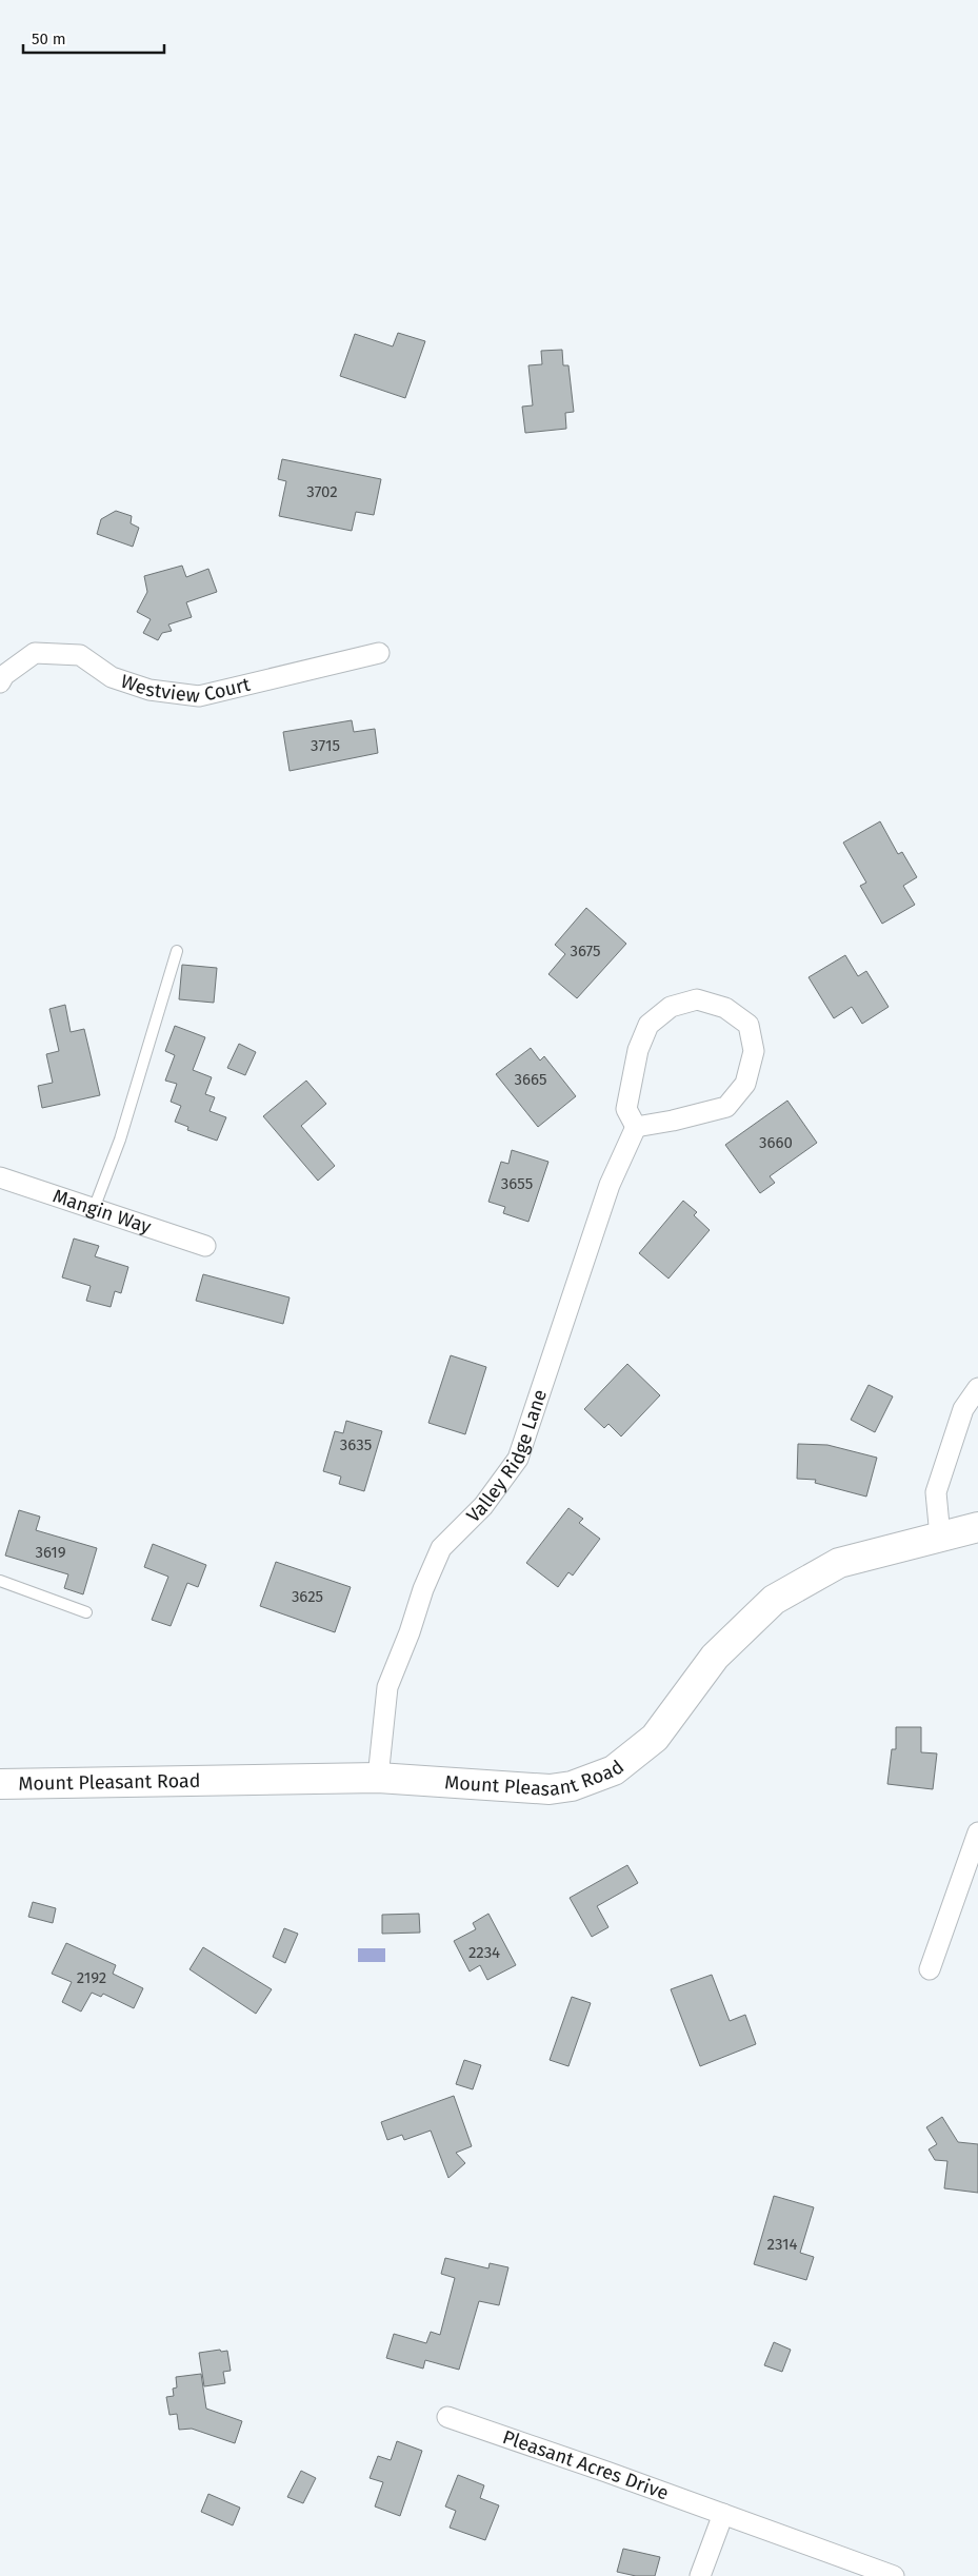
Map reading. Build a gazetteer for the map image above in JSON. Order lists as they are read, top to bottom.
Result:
{
  "streets": {
    "street": [
      "Westview Court",
      "Mangin Way",
      "Valley Ridge Lane",
      "Mount Pleasant Road",
      "Pleasant Acres Drive"
    ]
  },
  "crossings": [
    ["Valley Ridge Lane", "Mount Pleasant Road"]
  ],
  "house_numbers": [
    "3702",
    "3715",
    "3675",
    "3665",
    "3660",
    "3655",
    "3635",
    "3619",
    "3625",
    "2234",
    "2192",
    "2314"
  ],
  "scale_bar": "50 m"
}
